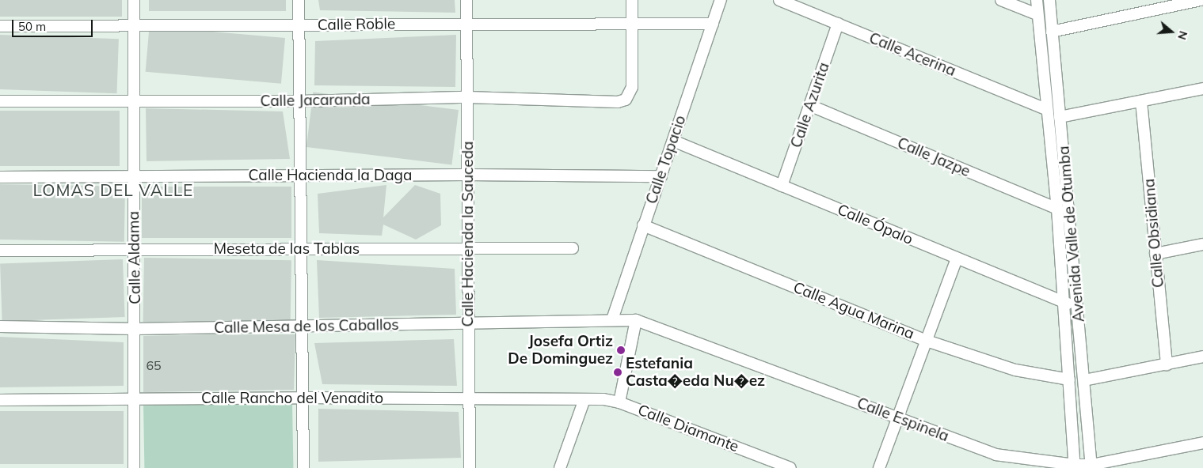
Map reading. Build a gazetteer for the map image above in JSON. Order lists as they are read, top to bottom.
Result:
{
  "streets": {
    "street": [
      "Calle Roble",
      "Calle Acerina",
      "Calle Jacaranda",
      "Calle Azurita",
      "Calle Jazpe",
      "Calle Topacio",
      "Calle Hacienda la Daga",
      "Calle Ópalo",
      "Calle Obsidiana",
      "Calle Hacienda la Sauceda",
      "Avenida Valle de Otumba",
      "Meseta de las Tablas",
      "Calle Aldama",
      "Calle Agua Marina",
      "Calle Mesa de los Caballos",
      "Calle Rancho del Venadito",
      "Calle Espinela",
      "Calle Diamante"
    ]
  },
  "crossings": [
    ["Calle Roble", "Calle Jacaranda"],
    ["Calle Roble", "Calle Topacio"],
    ["Calle Roble", "Calle Hacienda la Sauceda"],
    ["Calle Roble", "Calle Aldama"],
    ["Calle Acerina", "Calle Azurita"],
    ["Calle Acerina", "Avenida Valle de Otumba"],
    ["Calle Jacaranda", "Calle Hacienda la Sauceda"],
    ["Calle Jacaranda", "Calle Aldama"],
    ["Calle Azurita", "Calle Jazpe"],
    ["Calle Azurita", "Calle Ópalo"],
    ["Calle Jazpe", "Avenida Valle de Otumba"],
    ["Calle Topacio", "Calle Hacienda la Daga"],
    ["Calle Topacio", "Calle Ópalo"],
    ["Calle Topacio", "Calle Agua Marina"],
    ["Calle Topacio", "Calle Mesa de los Caballos"],
    ["Calle Topacio", "Calle Espinela"],
    ["Calle Hacienda la Daga", "Calle Hacienda la Sauceda"],
    ["Calle Hacienda la Daga", "Calle Aldama"],
    ["Calle Ópalo", "Avenida Valle de Otumba"],
    ["Calle Hacienda la Sauceda", "Meseta de las Tablas"],
    ["Calle Hacienda la Sauceda", "Calle Mesa de los Caballos"],
    ["Calle Hacienda la Sauceda", "Calle Rancho del Venadito"],
    ["Avenida Valle de Otumba", "Calle Agua Marina"],
    ["Avenida Valle de Otumba", "Calle Espinela"],
    ["Meseta de las Tablas", "Calle Aldama"],
    ["Calle Aldama", "Calle Mesa de los Caballos"],
    ["Calle Aldama", "Calle Rancho del Venadito"],
    ["Calle Mesa de los Caballos", "Calle Espinela"],
    ["Calle Rancho del Venadito", "Calle Diamante"]
  ],
  "districts": ["LOMAS DEL VALLE"],
  "places": ["Josefa Ortiz De Dominguez", "Estefania Casta�eda Nu�ez"],
  "house_numbers": ["65"],
  "scale_bar": "50 m",
  "north": "right"
}
